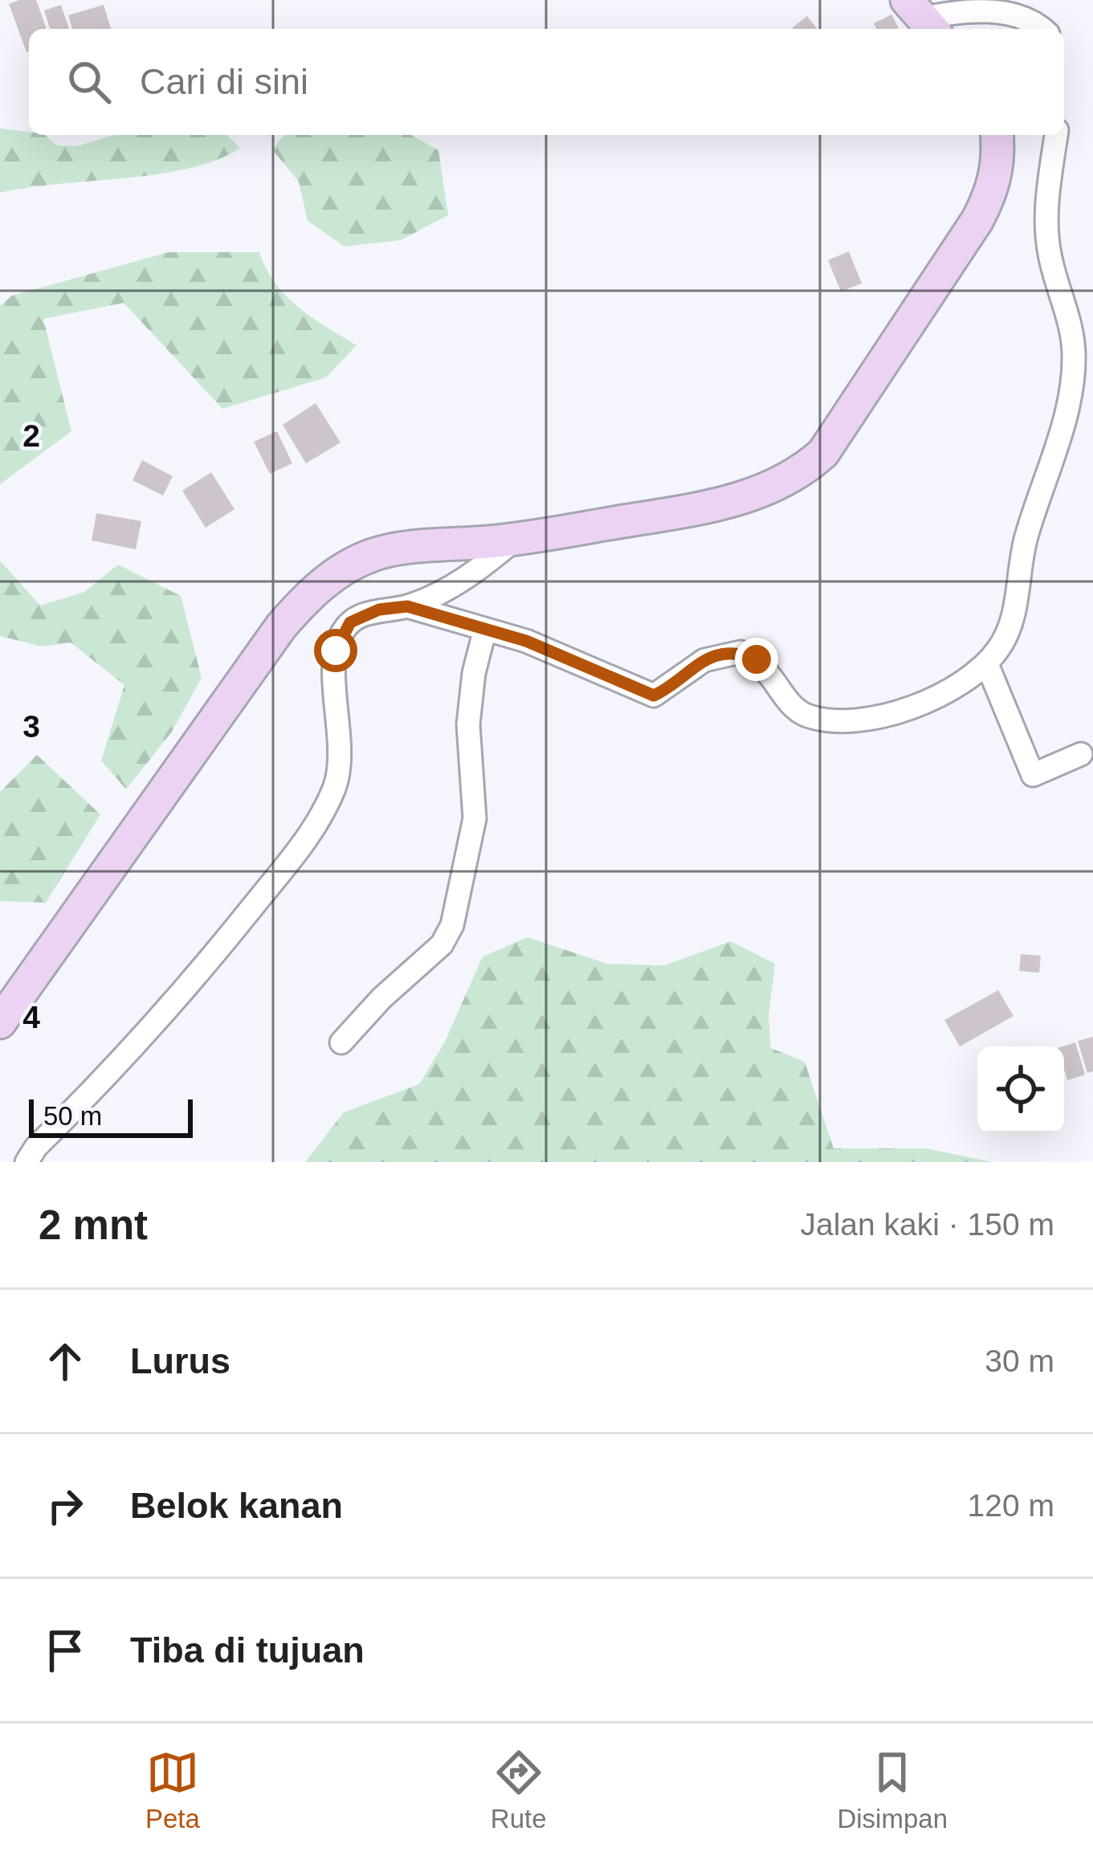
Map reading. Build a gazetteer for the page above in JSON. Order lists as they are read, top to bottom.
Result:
{
  "scale_bar": "50 m",
  "page": {
    "search": "Cari di sini",
    "scale": "50 m",
    "heading": ["2 mnt", "Jalan kaki · 150 m"],
    "list": [
      ["Lurus", "30 m"],
      ["Belok kanan", "120 m"],
      "Tiba di tujuan"
    ],
    "nav": ["Peta", "Rute", "Disimpan"]
  },
  "grid": {
    "rows": ["2", "3", "4"]
  }
}
